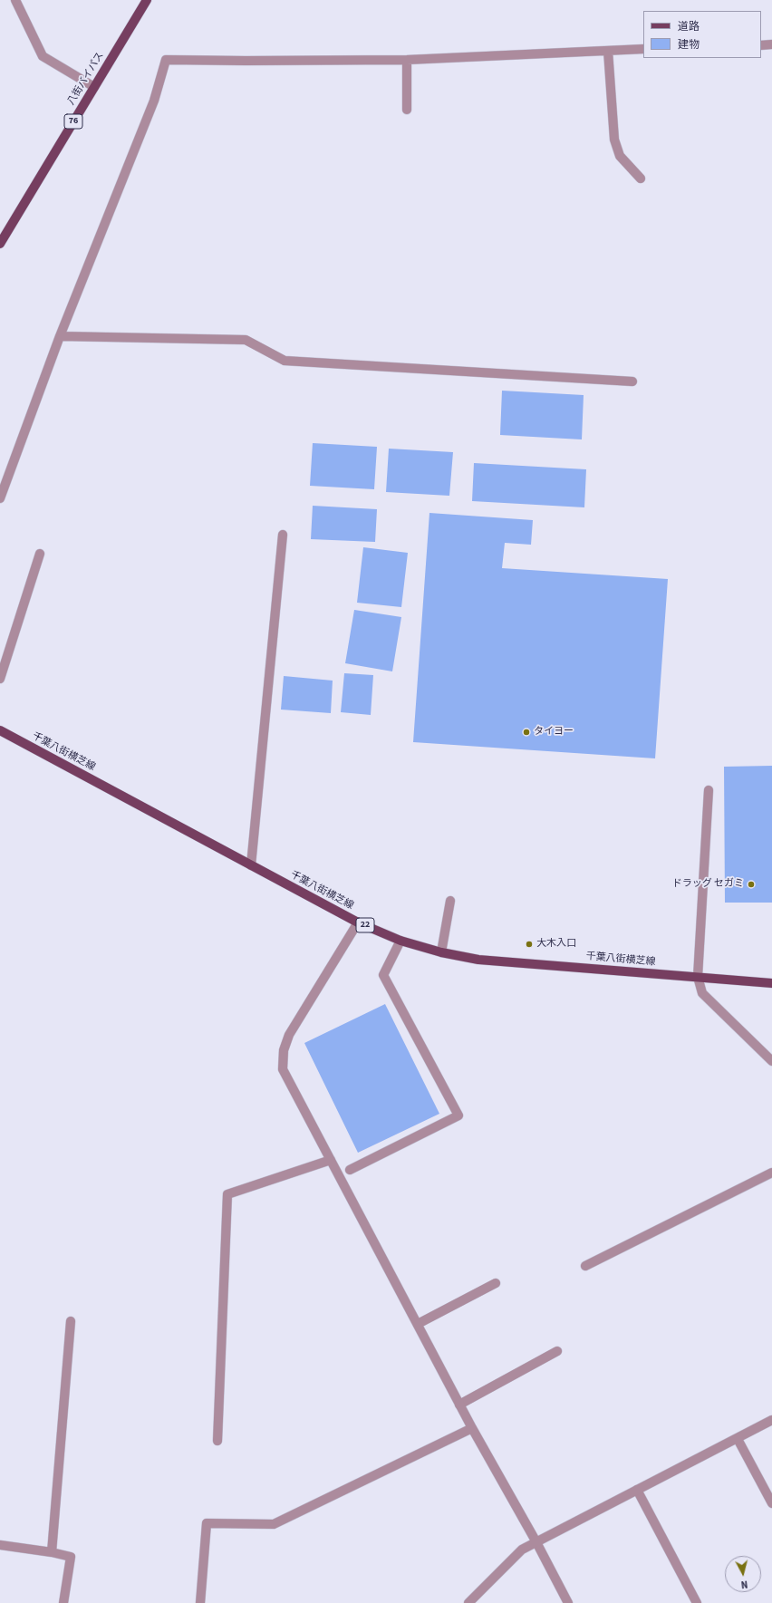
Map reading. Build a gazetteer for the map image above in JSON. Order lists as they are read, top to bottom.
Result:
{
  "streets": {
    "main road": [
      "八街バイパス",
      "76",
      "千葉八街横芝線",
      "22"
    ]
  },
  "places": ["タイヨー", "ドラッグ セガミ", "大木入口"],
  "legend": ["道路", "建物"],
  "north": "bottom"
}
